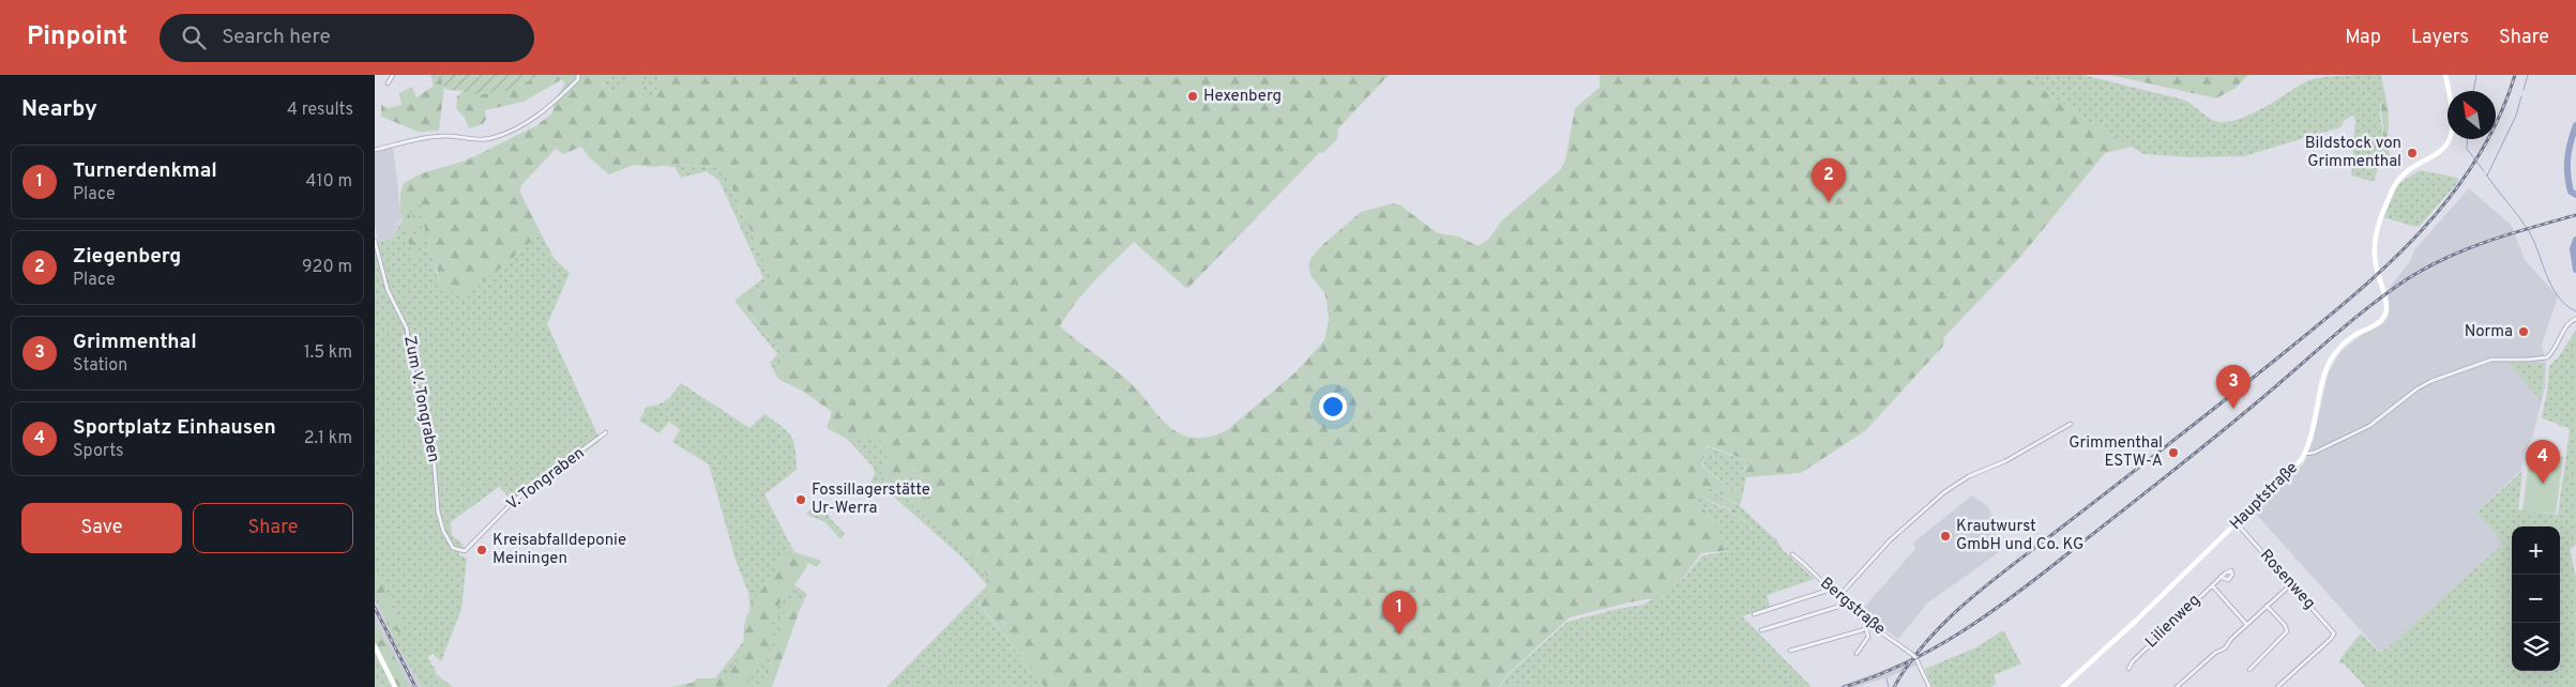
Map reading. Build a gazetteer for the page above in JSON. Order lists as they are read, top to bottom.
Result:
{
  "streets": {
    "main road": ["Hauptstraße"],
    "street": [
      "Zum V. Tongraben",
      "V. Tongraben",
      "Rosenweg",
      "Bergstraße",
      "Lilienweg"
    ]
  },
  "crossings": [
    ["Zum V. Tongraben", "V. Tongraben"],
    ["Hauptstraße", "Rosenweg"]
  ],
  "places": [
    "Hexenberg",
    "Bildstock von Grimmenthal",
    "Norma",
    "Grimmenthal ESTW-A",
    "Fossillagerstätte Ur-Werra",
    "Krautwurst GmbH und Co. KG",
    "Kreisabfalldeponie Meiningen"
  ],
  "north": "top left",
  "page": {
    "header": "Pinpoint",
    "search": "Search here",
    "nav": ["Map", "Layers", "Share"],
    "heading": ["Nearby", "4 results"],
    "list": [
      {
        "mark": "1",
        "name": "Turnerdenkmal",
        "note": "Place",
        "value": "410 m"
      },
      {
        "mark": "2",
        "name": "Ziegenberg",
        "note": "Place",
        "value": "920 m"
      },
      {
        "mark": "3",
        "name": "Grimmenthal",
        "note": "Station",
        "value": "1.5 km"
      },
      {
        "mark": "4",
        "name": "Sportplatz Einhausen",
        "note": "Sports",
        "value": "2.1 km"
      }
    ],
    "pins": [
      "2",
      "3",
      "4",
      "1"
    ],
    "buttons": ["Save", "Share"],
    "map_buttons": ["+", "−"]
  }
}
